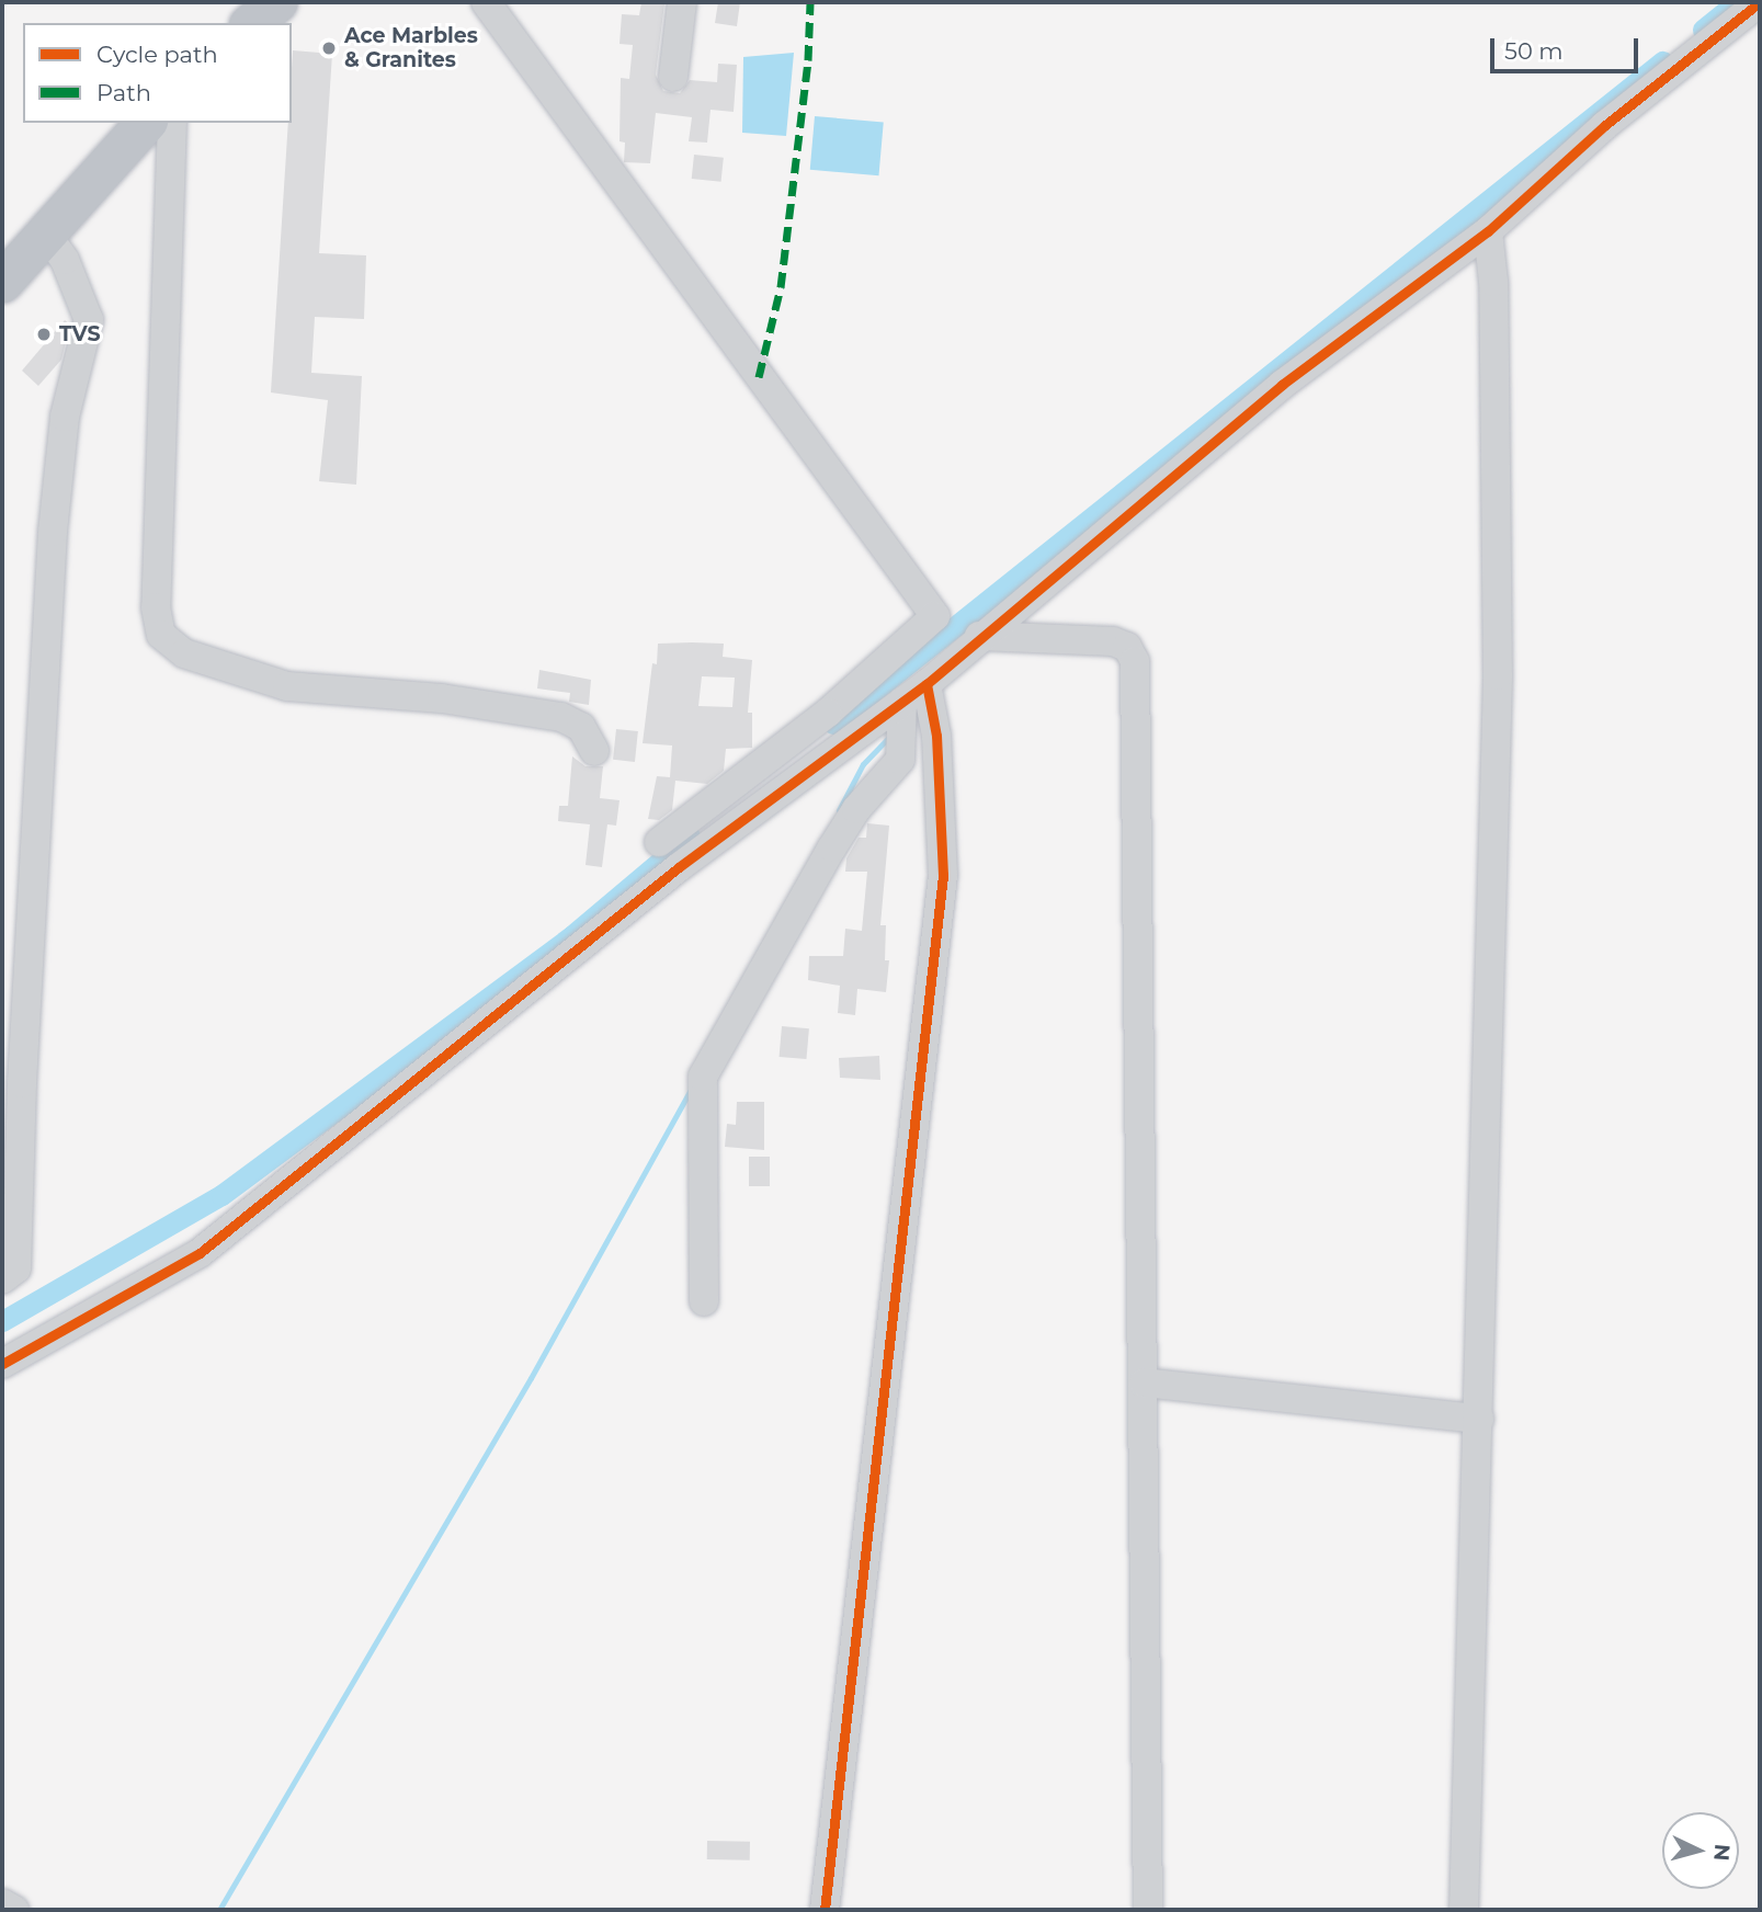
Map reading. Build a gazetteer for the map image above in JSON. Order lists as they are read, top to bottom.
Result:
{
  "places": ["Ace Marbles & Granites", "TVS"],
  "legend": ["Cycle path", "Path"],
  "scale_bar": "50 m",
  "north": "right"
}
